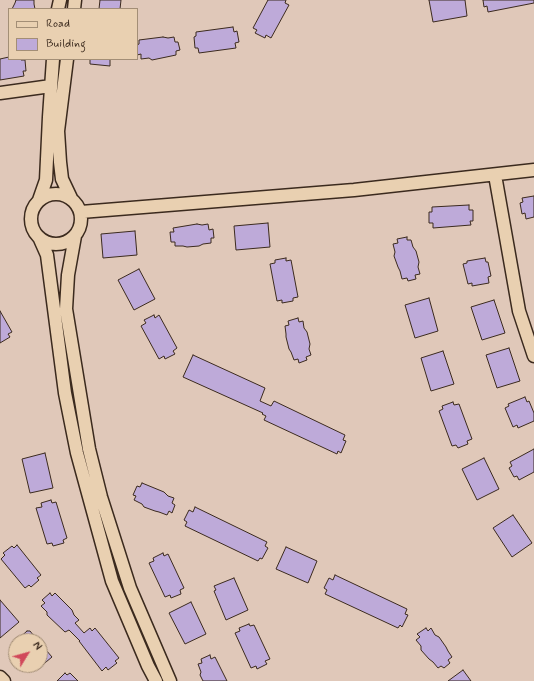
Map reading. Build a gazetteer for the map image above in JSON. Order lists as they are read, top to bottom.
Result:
{
  "legend": ["Road", "Building"],
  "north": "top right"
}
